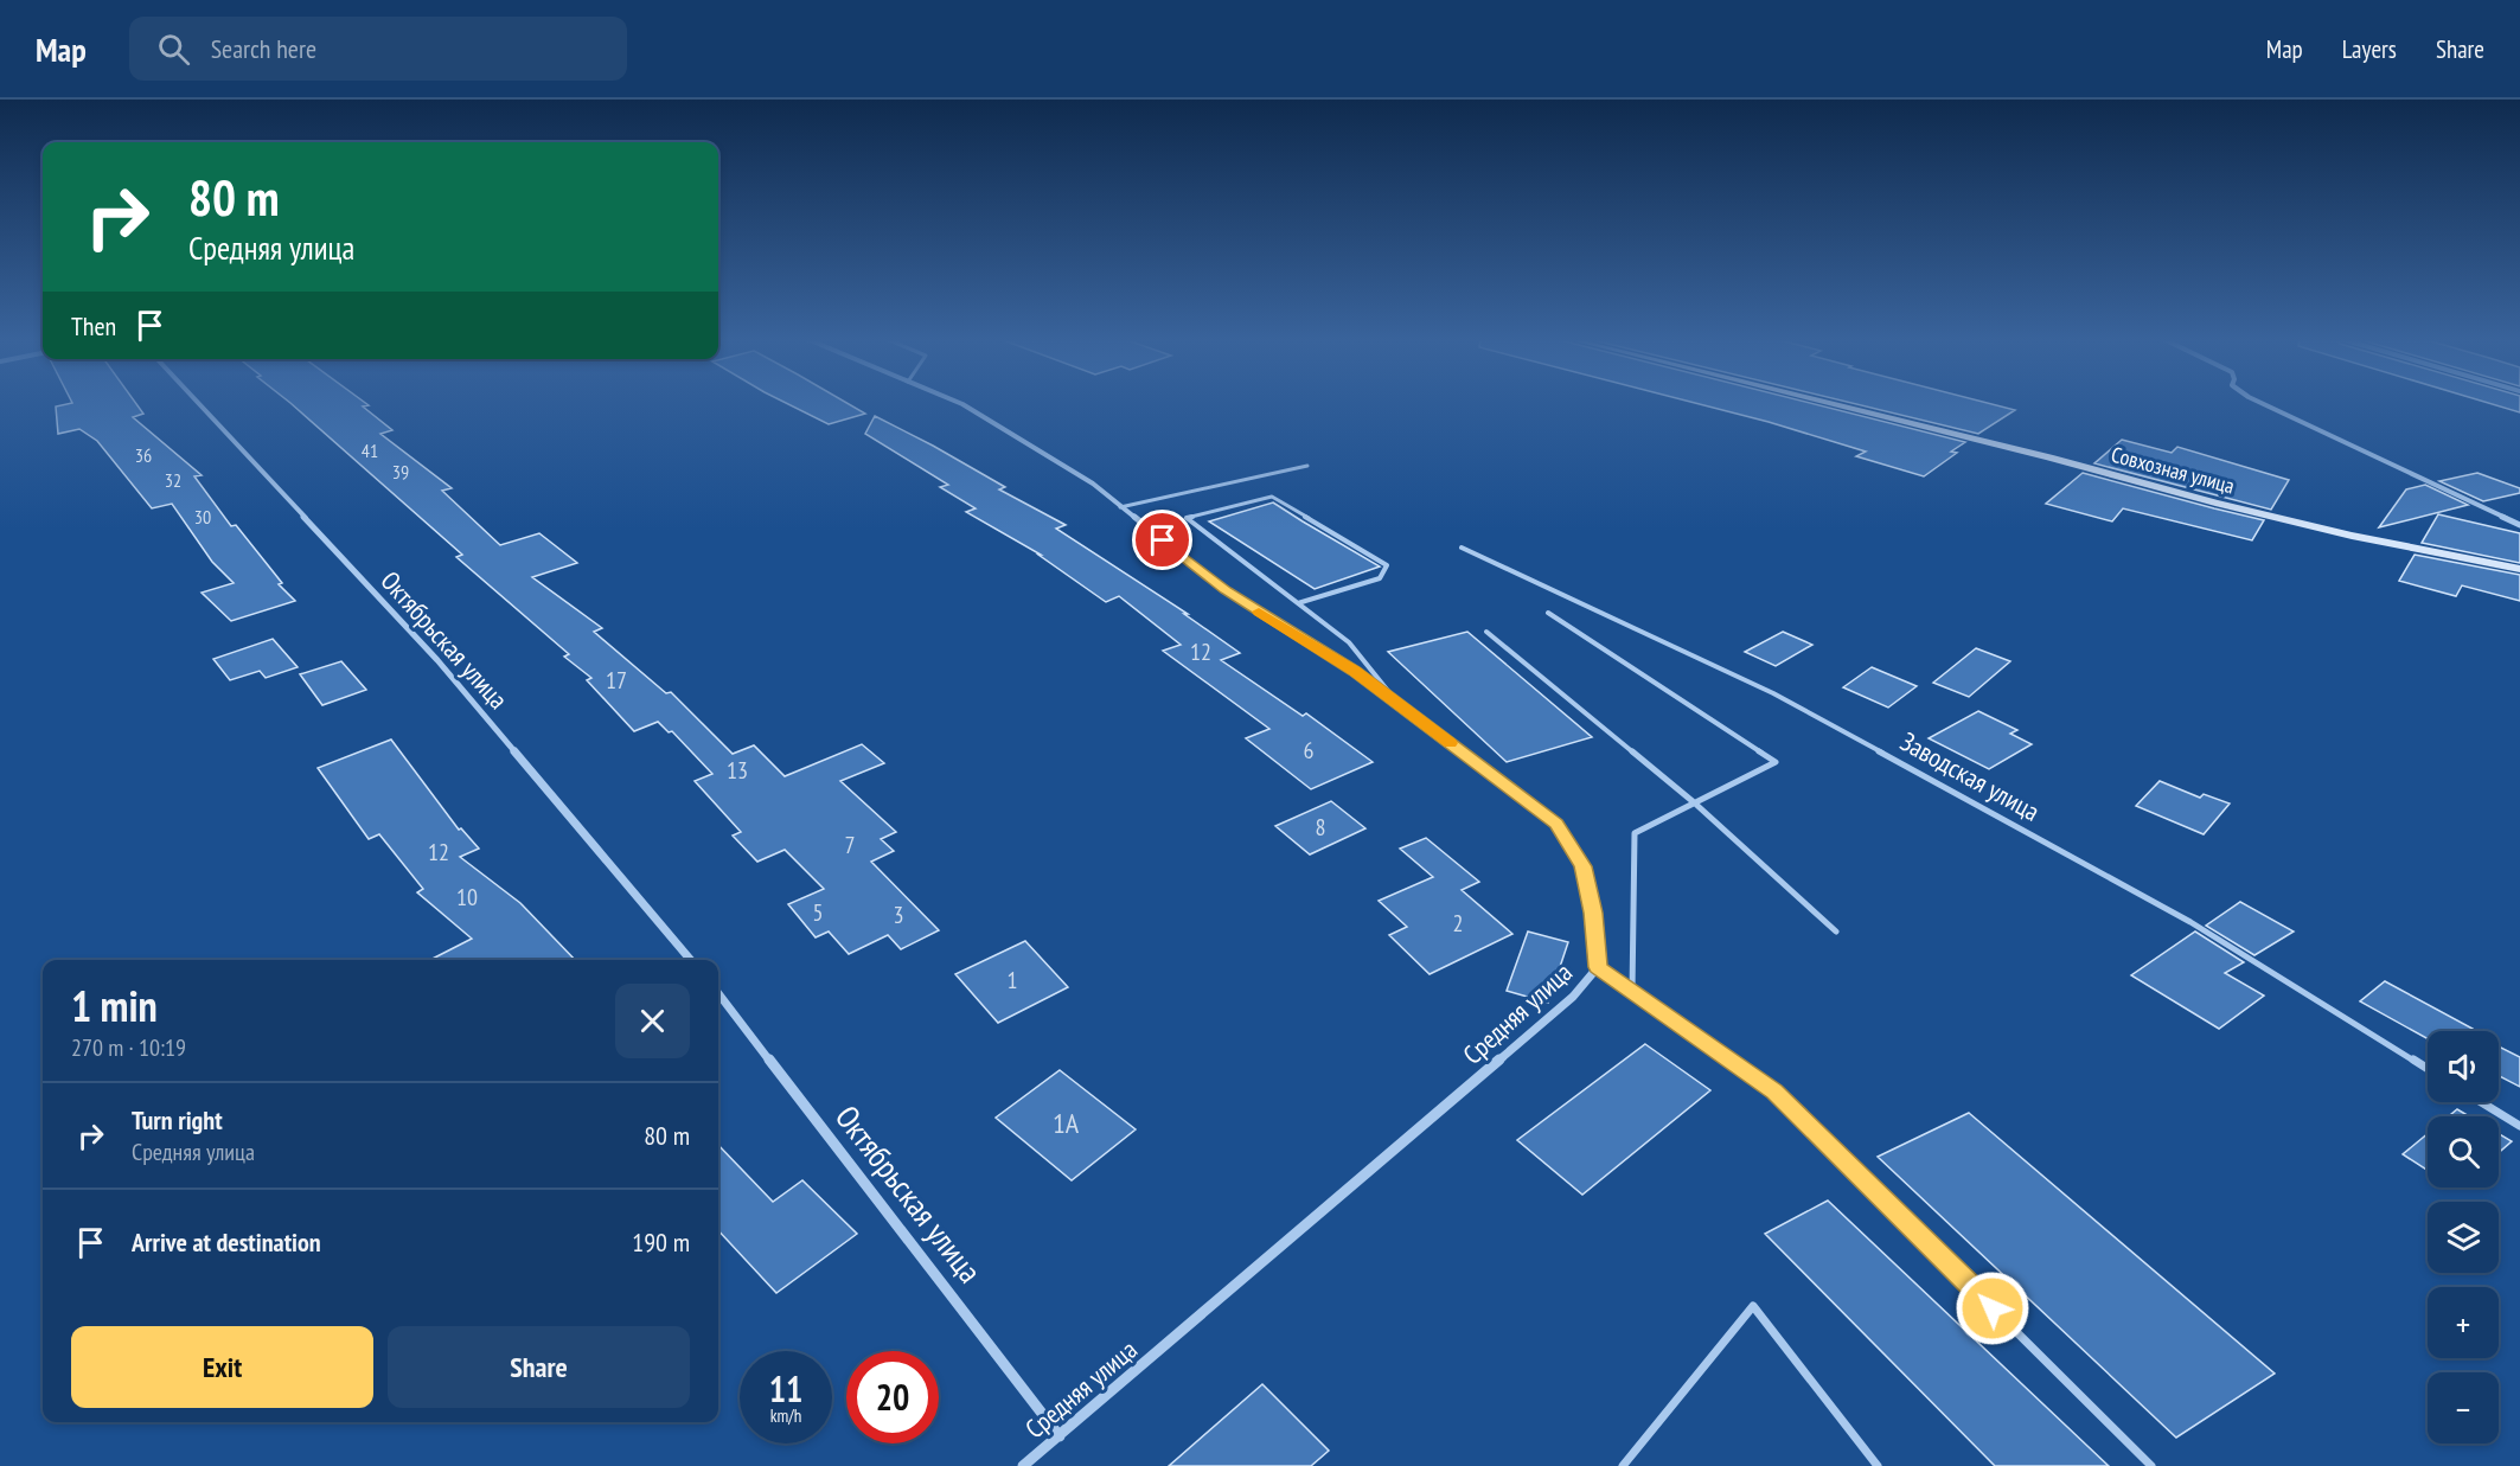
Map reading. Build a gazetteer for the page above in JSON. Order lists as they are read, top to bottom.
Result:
{
  "streets": {
    "street": ["Совхозная улица", "Октябрьская улица", "Средняя улица"],
    "lane": ["Заводская улица"]
  },
  "crossings": [
    ["Октябрьская улица", "Средняя улица"]
  ],
  "house_numbers": [
    "41",
    "36",
    "39",
    "32",
    "30",
    "12",
    "17",
    "6",
    "13",
    "8",
    "7",
    "12",
    "10",
    "5",
    "3",
    "2",
    "1",
    "1А"
  ],
  "page": {
    "header": "Map",
    "search": "Search here",
    "nav": ["Map", "Layers", "Share"],
    "turn": ["80 m", "Средняя улица"],
    "then": "Then",
    "heading": ["1 min", "270 m · 10:19"],
    "map_buttons": ["+", "−"],
    "list": [
      {
        "name": "Turn right",
        "note": "Средняя улица",
        "value": "80 m"
      },
      {
        "name": "Arrive at destination",
        "value": "190 m"
      }
    ],
    "buttons": ["Exit", "Share"],
    "speed": "11 km/h",
    "limit": "20"
  }
}
